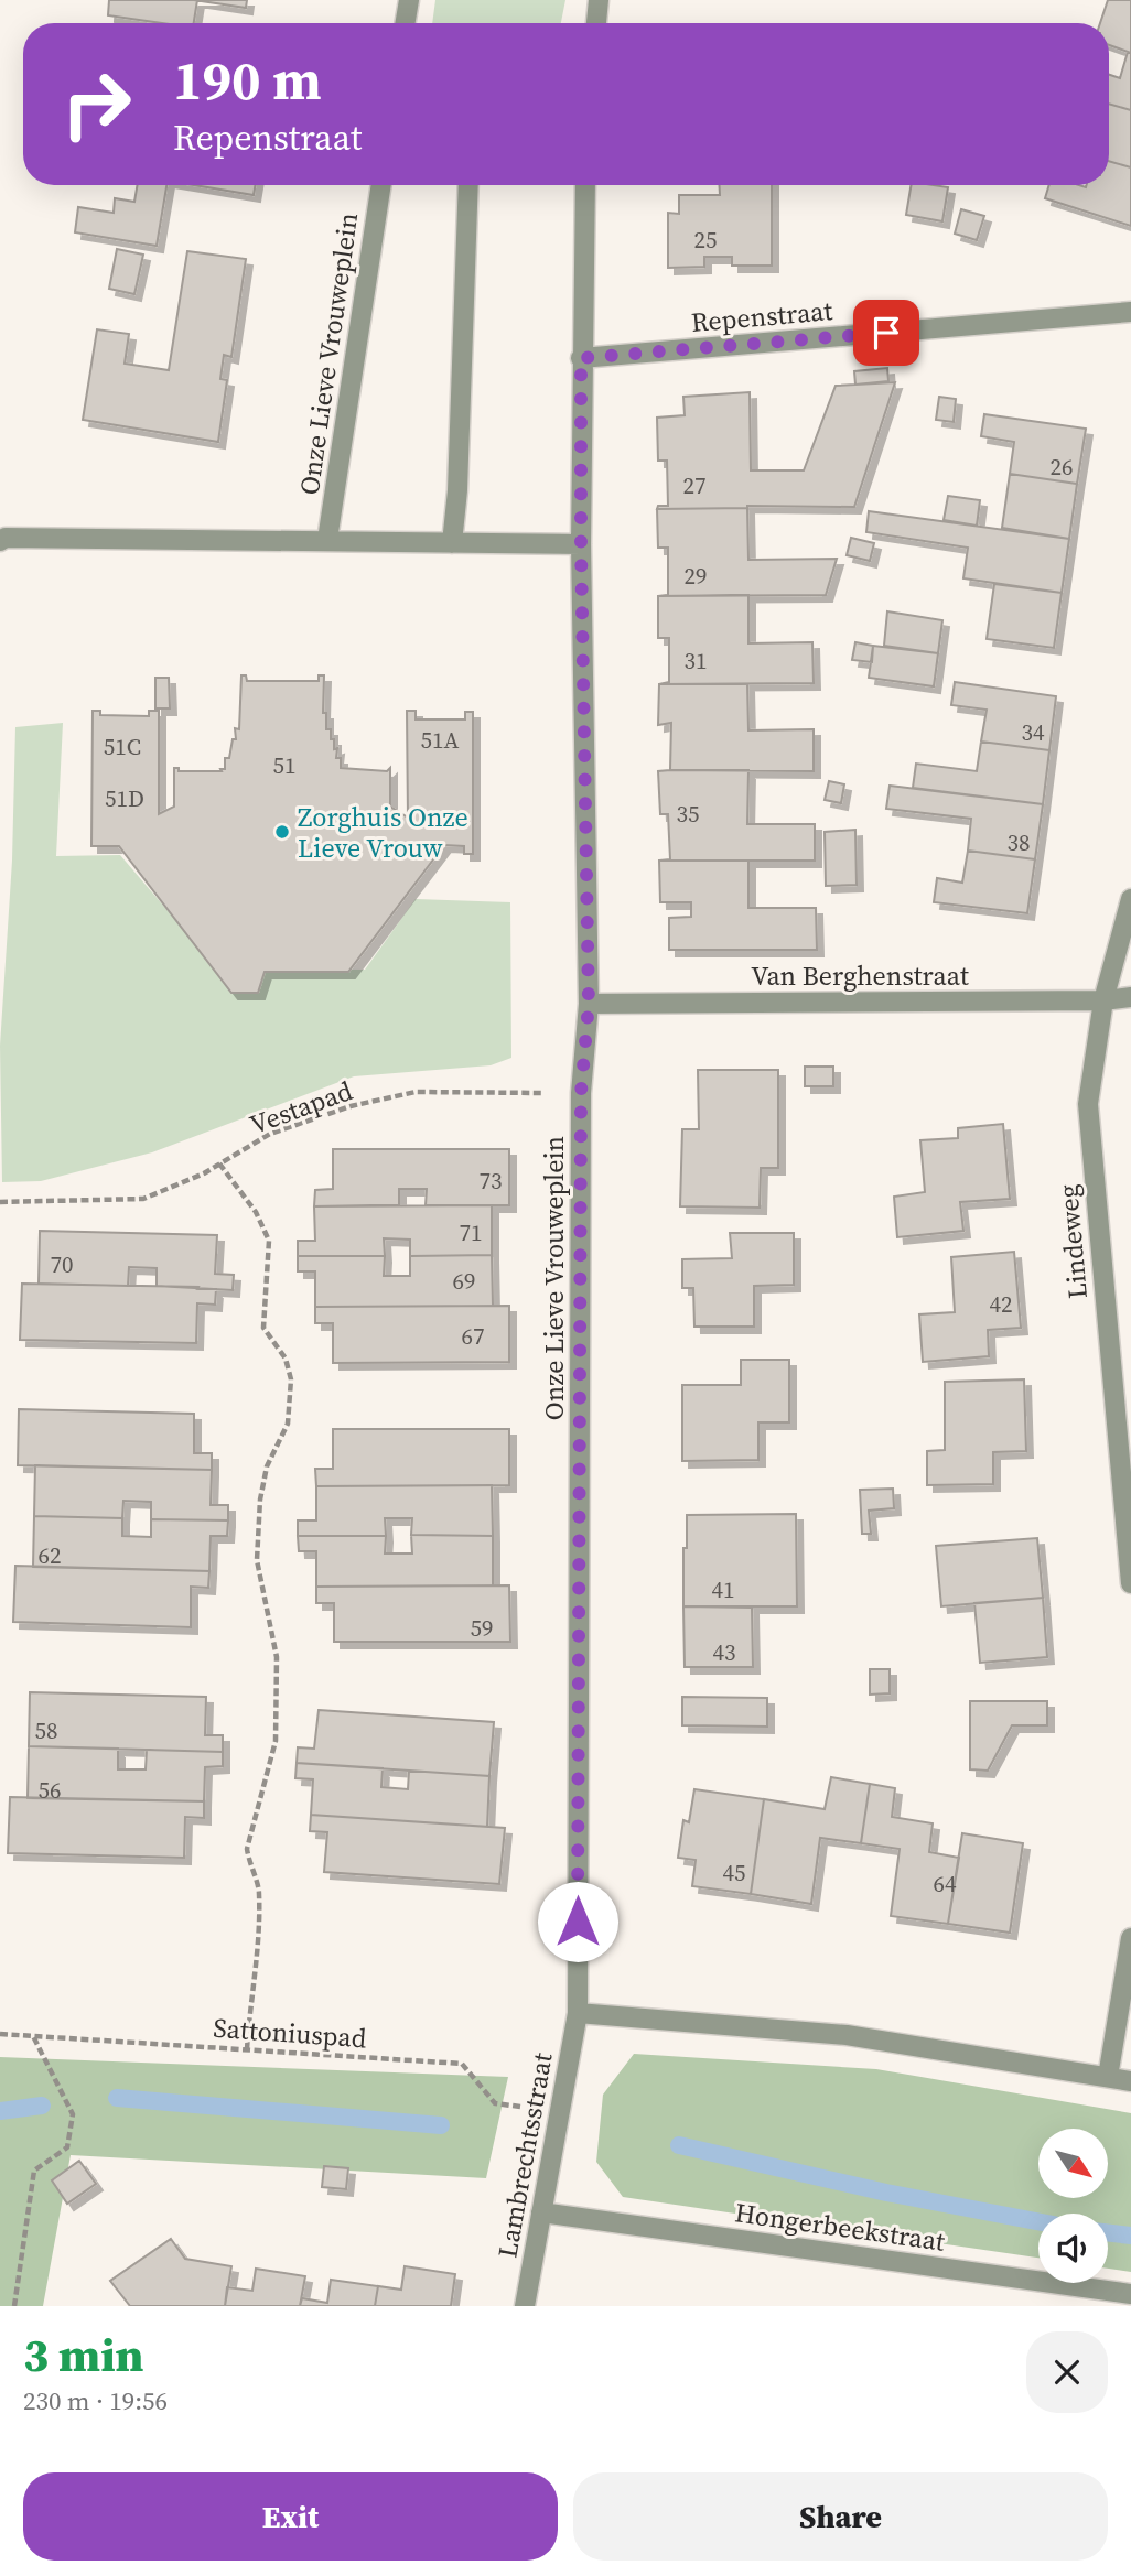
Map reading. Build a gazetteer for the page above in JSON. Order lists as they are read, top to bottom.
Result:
{
  "streets": {
    "street": [
      "Repenstraat",
      "Onze Lieve Vrouweplein",
      "Van Berghenstraat",
      "Lindeweg",
      "Lambrechtsstraat",
      "Hongerbeekstraat"
    ],
    "path": ["Vestapad", "Sattoniuspad"]
  },
  "crossings": [
    ["Repenstraat", "Onze Lieve Vrouweplein"],
    ["Onze Lieve Vrouweplein", "Van Berghenstraat"],
    ["Onze Lieve Vrouweplein", "Vestapad"],
    ["Onze Lieve Vrouweplein", "Lambrechtsstraat"],
    ["Van Berghenstraat", "Lindeweg"],
    ["Sattoniuspad", "Lambrechtsstraat"],
    ["Lambrechtsstraat", "Hongerbeekstraat"]
  ],
  "places": ["Zorghuis Onze Lieve Vrouw"],
  "house_numbers": [
    "25",
    "26",
    "27",
    "29",
    "31",
    "34",
    "51A",
    "51C",
    "51",
    "51D",
    "35",
    "38",
    "73",
    "71",
    "70",
    "69",
    "42",
    "67",
    "62",
    "41",
    "59",
    "43",
    "58",
    "56",
    "45",
    "64"
  ],
  "north": "bottom right",
  "page": {
    "turn": ["190 m", "Repenstraat"],
    "heading": ["3 min", "230 m · 19:56"],
    "buttons": ["Exit", "Share"]
  }
}
